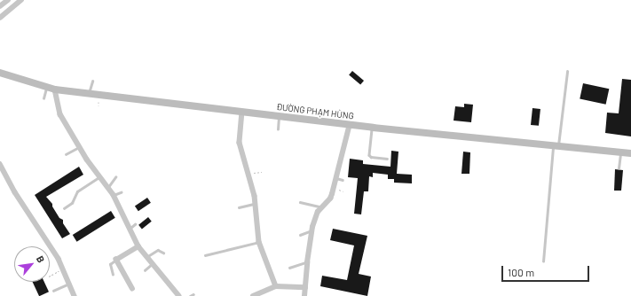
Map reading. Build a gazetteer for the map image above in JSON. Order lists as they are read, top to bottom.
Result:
{
  "streets": {
    "main road": ["ĐƯỜNG PHẠM HÙNG"]
  },
  "scale_bar": "100 m",
  "north": "top right"
}
